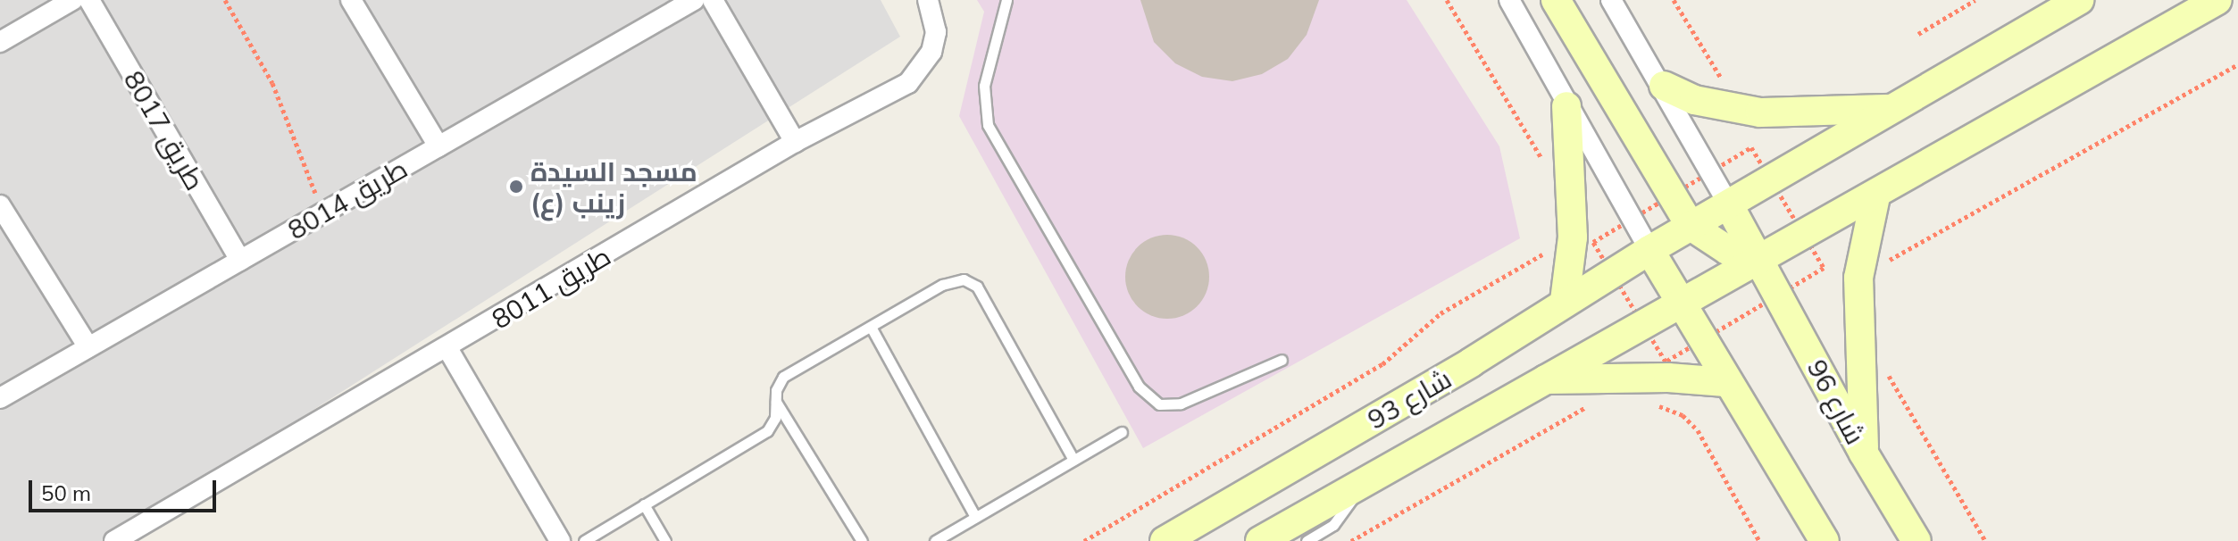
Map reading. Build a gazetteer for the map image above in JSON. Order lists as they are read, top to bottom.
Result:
{
  "streets": {
    "street": [
      "طريق 8017",
      "طريق 8014",
      "طريق 8011",
      "شارع 93",
      "شارع 96"
    ]
  },
  "crossings": [
    ["طريق 8017", "طريق 8014"],
    ["شارع 93", "شارع 96"]
  ],
  "places": ["مسجد السيدة زينب (ع)"],
  "scale_bar": "50 m"
}
